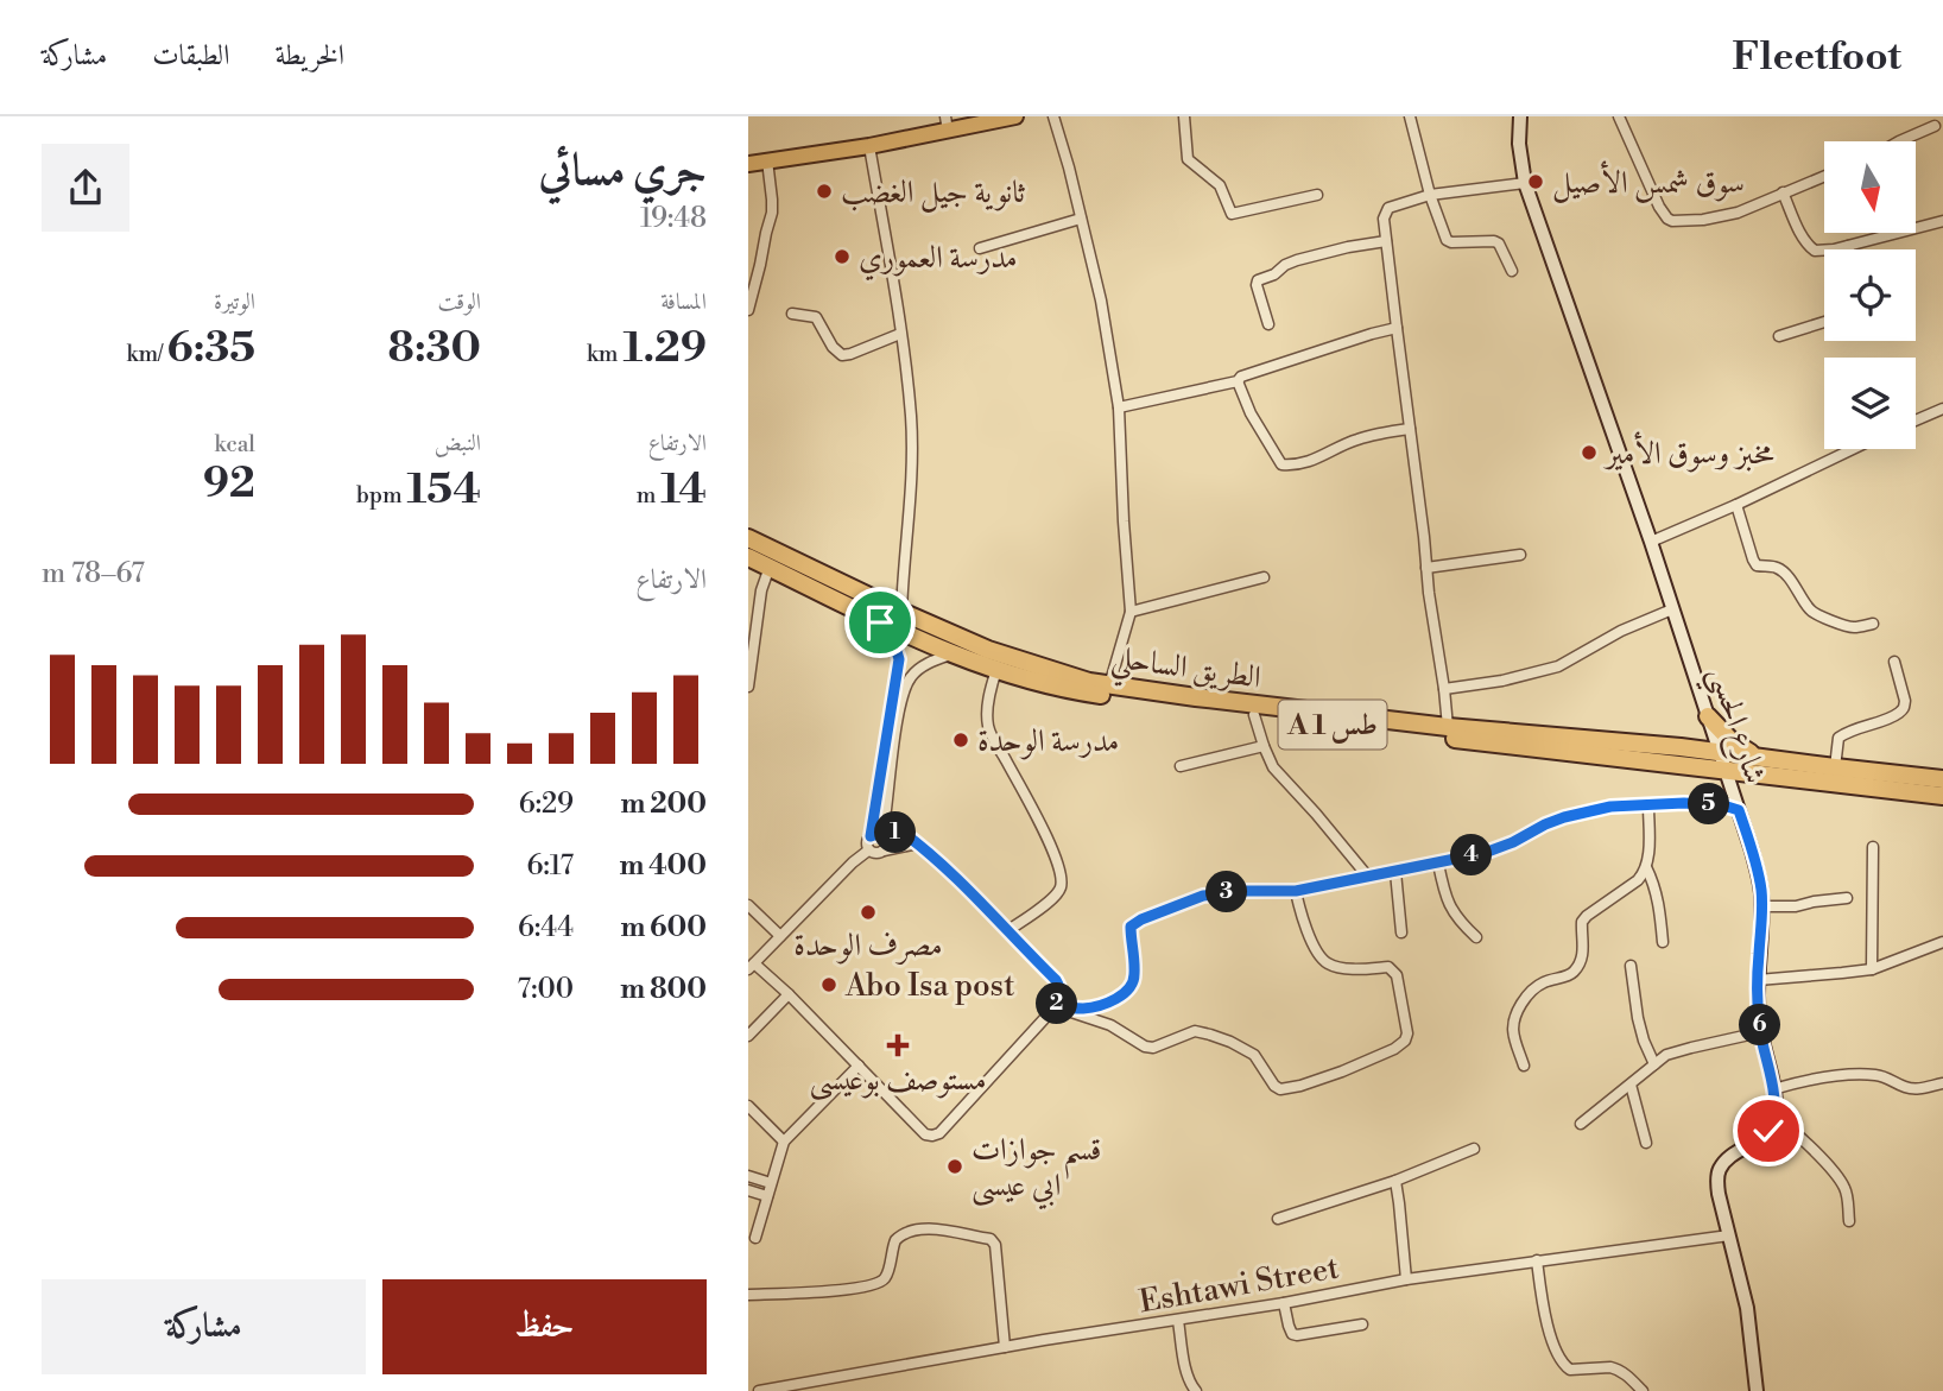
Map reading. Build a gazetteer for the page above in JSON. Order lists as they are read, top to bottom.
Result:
{
  "streets": {
    "highway": ["الطريق الساحلي", "A 1 طس"],
    "street": ["شارع الحسي", "Eshtawi Street"]
  },
  "crossings": [
    ["الطريق الساحلي", "شارع الحسي"]
  ],
  "places": {
    "other": [
      "سوق شمس الأصيل",
      "ثانوية جيل الغضب",
      "مدرسة العموري",
      "مخبز وسوق الأمير",
      "مدرسة الوحدة",
      "مصرف الوحدة",
      "Abo Isa post",
      "قسم جوازات ابي عيسى"
    ],
    "health": ["مستوصف بوعيسى"]
  },
  "north": "bottom",
  "page": {
    "header": "Fleetfoot",
    "nav": ["الخريطة", "الطبقات", "مشاركة"],
    "heading": ["جري مسائي", "19:48"],
    "stats": [
      ["المسافة", "1.29 km"],
      ["الوقت", "8:30"],
      ["الوتيرة", "6:35 /km"],
      ["الارتفاع", "14 m"],
      ["النبض", "154 bpm"],
      ["kcal", "92"]
    ],
    "chart": ["الارتفاع", "67–78 m"],
    "list": [
      {
        "name": "200 m",
        "note": "6:29"
      },
      {
        "name": "400 m",
        "note": "6:17"
      },
      {
        "name": "600 m",
        "note": "6:44"
      },
      {
        "name": "800 m",
        "note": "7:00"
      }
    ],
    "pins": [
      "5",
      "1",
      "4",
      "3",
      "2",
      "6"
    ],
    "buttons": ["حفظ", "مشاركة"]
  }
}
